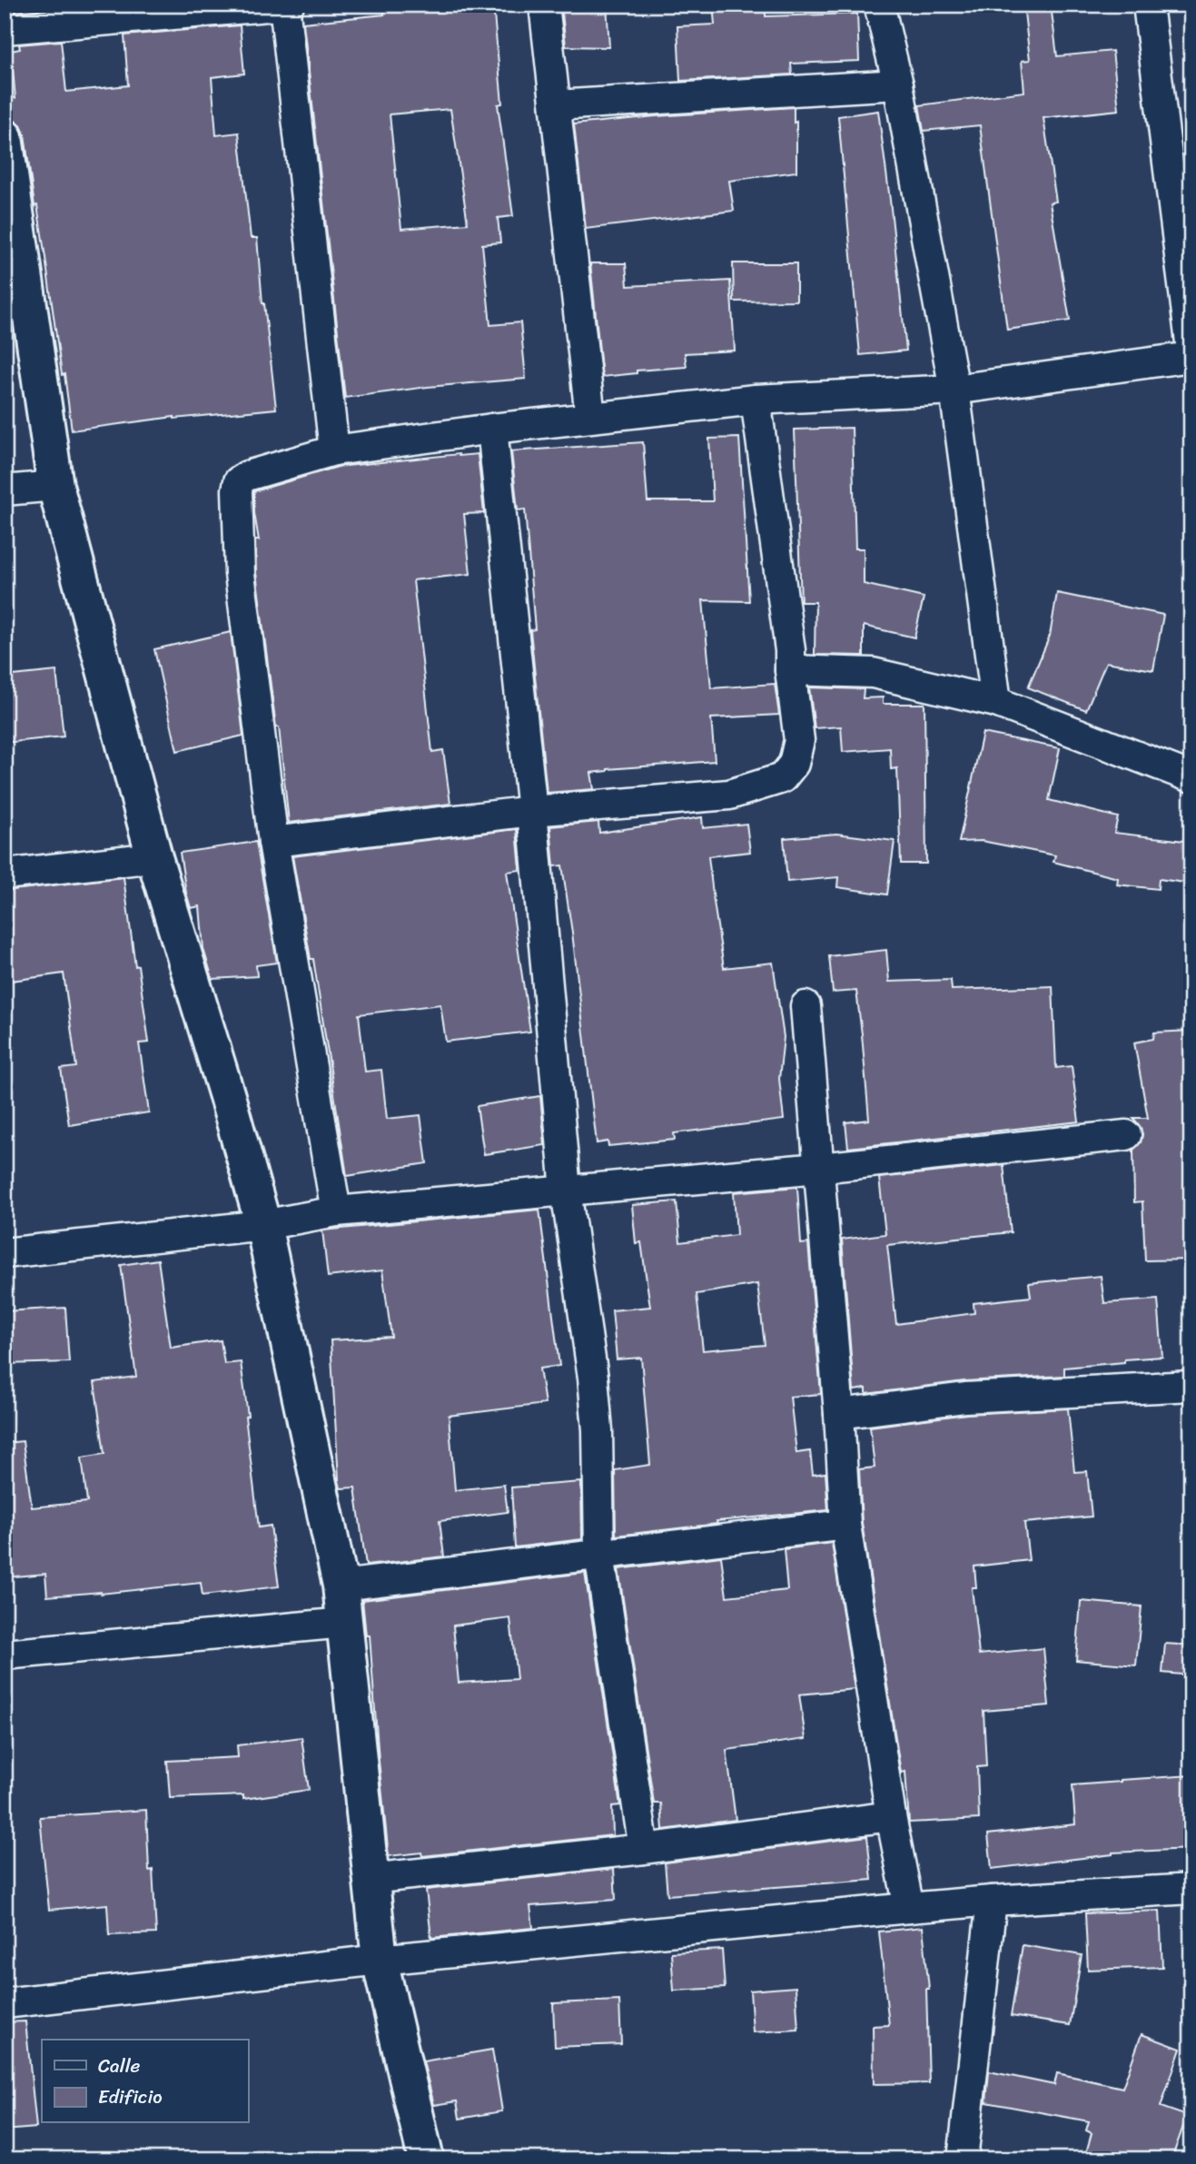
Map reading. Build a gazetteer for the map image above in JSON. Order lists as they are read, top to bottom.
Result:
{
  "legend": ["Calle", "Edificio"]
}
